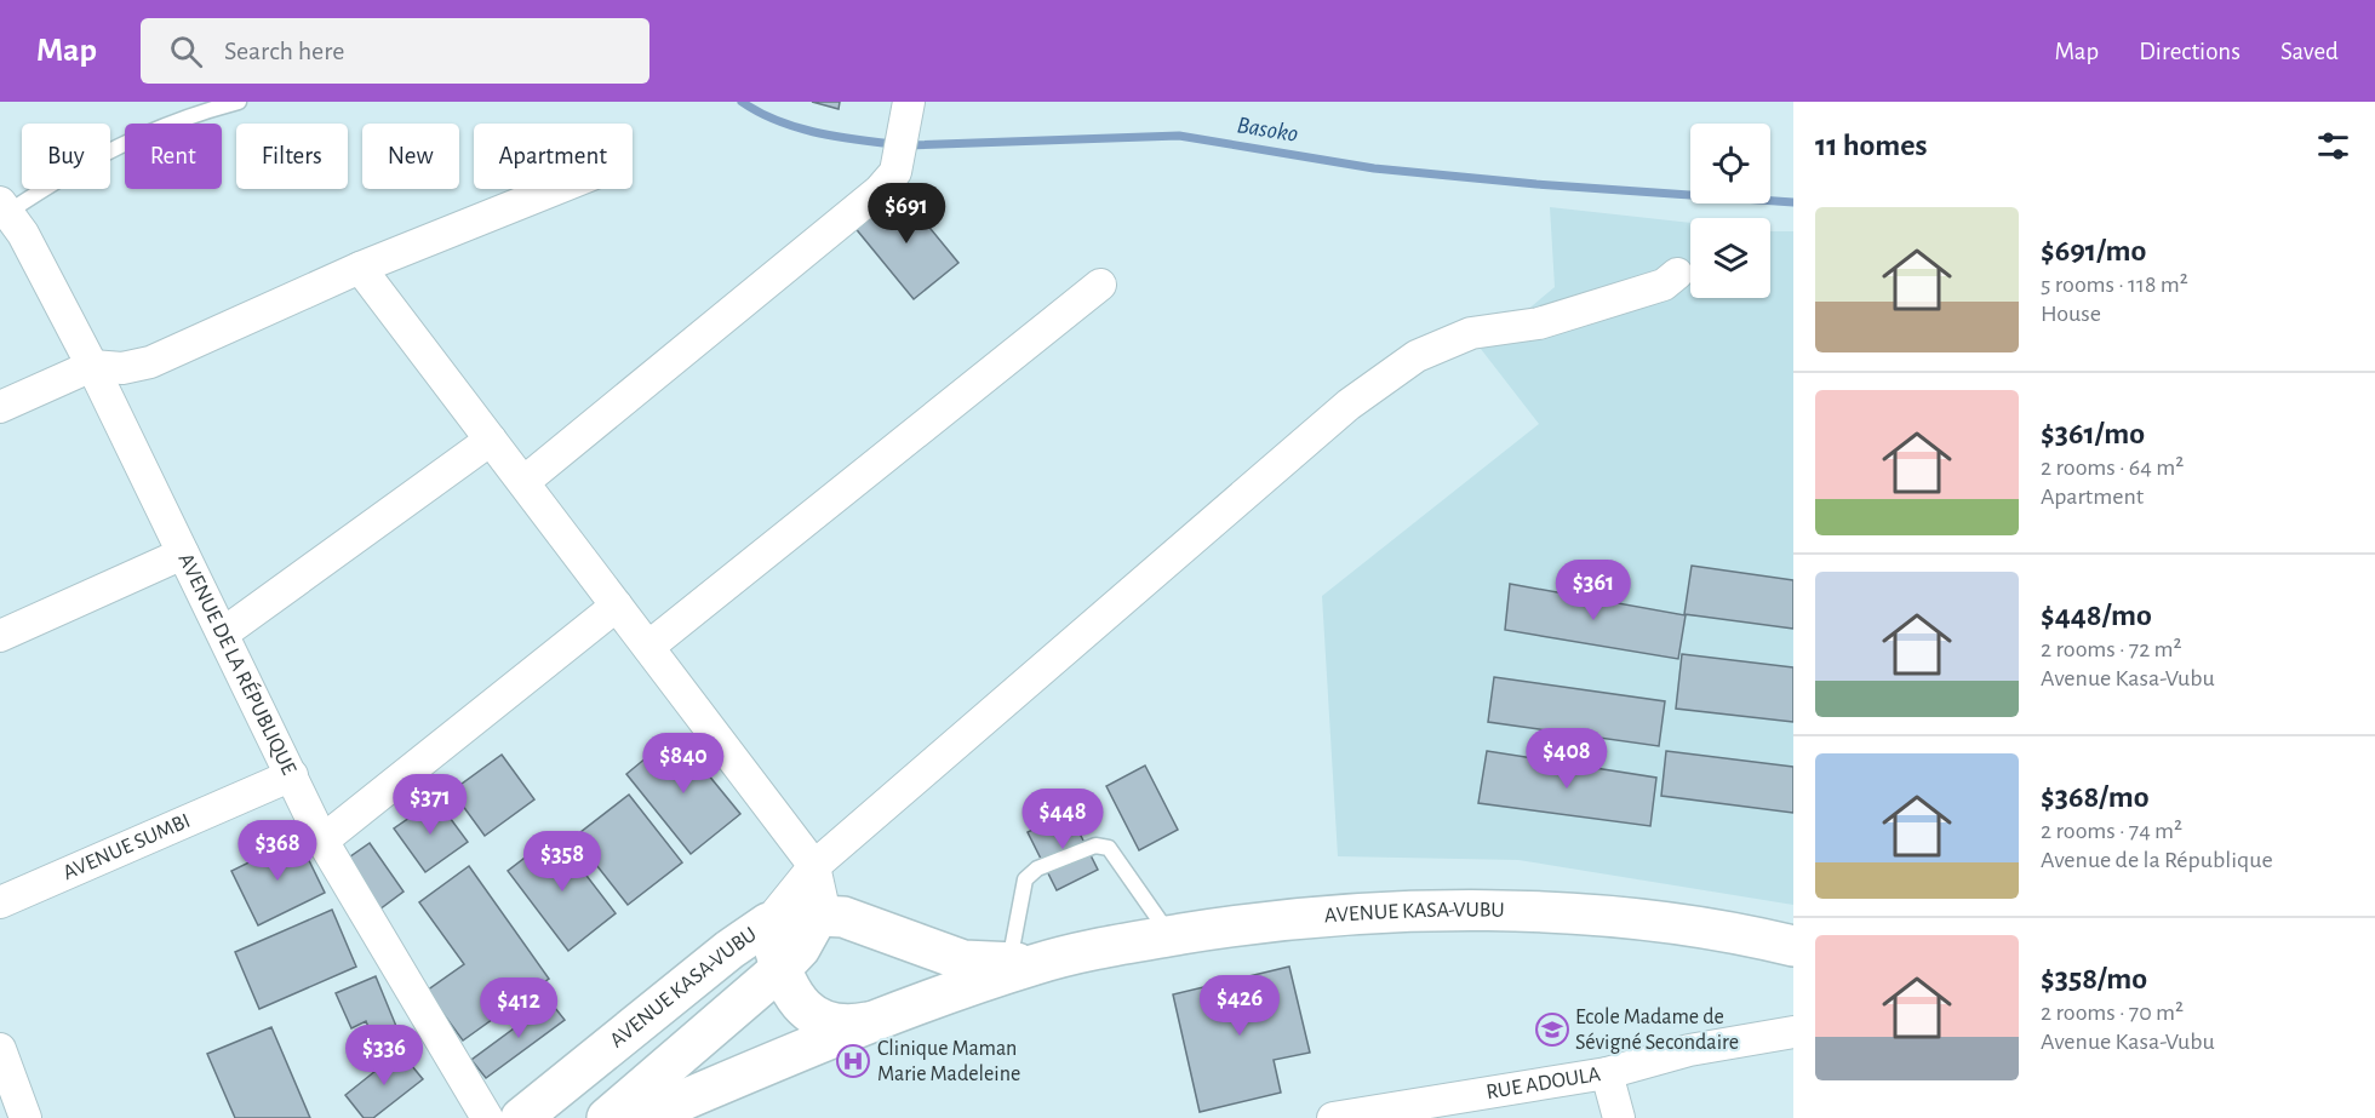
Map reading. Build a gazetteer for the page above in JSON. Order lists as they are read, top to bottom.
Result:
{
  "streets": {
    "main road": ["AVENUE KASA-VUBU"],
    "street": ["AVENUE DE LA RÉPUBLIQUE", "AVENUE SUMBI", "RUE ADOULA"]
  },
  "crossings": [
    ["AVENUE DE LA RÉPUBLIQUE", "AVENUE SUMBI"]
  ],
  "water": ["Basoko"],
  "places": {
    "school or university": ["Ecole Madame de Sévigné Secondaire"],
    "hospital": ["Clinique Maman Marie Madeleine"]
  },
  "page": {
    "header": "Map",
    "search": "Search here",
    "nav": ["Map", "Directions", "Saved"],
    "heading": "11 homes",
    "chip": [
      "Buy",
      "Rent",
      "Filters",
      "New",
      "Apartment"
    ],
    "price": [
      "$691",
      "$361",
      "$408",
      "$840",
      "$371",
      "$448",
      "$368",
      "$358",
      "$426",
      "$412",
      "$336"
    ],
    "list": [
      {
        "name": "$691/mo",
        "note": "5 rooms · 118 m² · House"
      },
      {
        "name": "$361/mo",
        "note": "2 rooms · 64 m² · Apartment"
      },
      {
        "name": "$448/mo",
        "note": "2 rooms · 72 m² · Avenue Kasa-Vubu"
      },
      {
        "name": "$368/mo",
        "note": "2 rooms · 74 m² · Avenue de la République"
      },
      {
        "name": "$358/mo",
        "note": "2 rooms · 70 m² · Avenue Kasa-Vubu"
      }
    ]
  }
}
